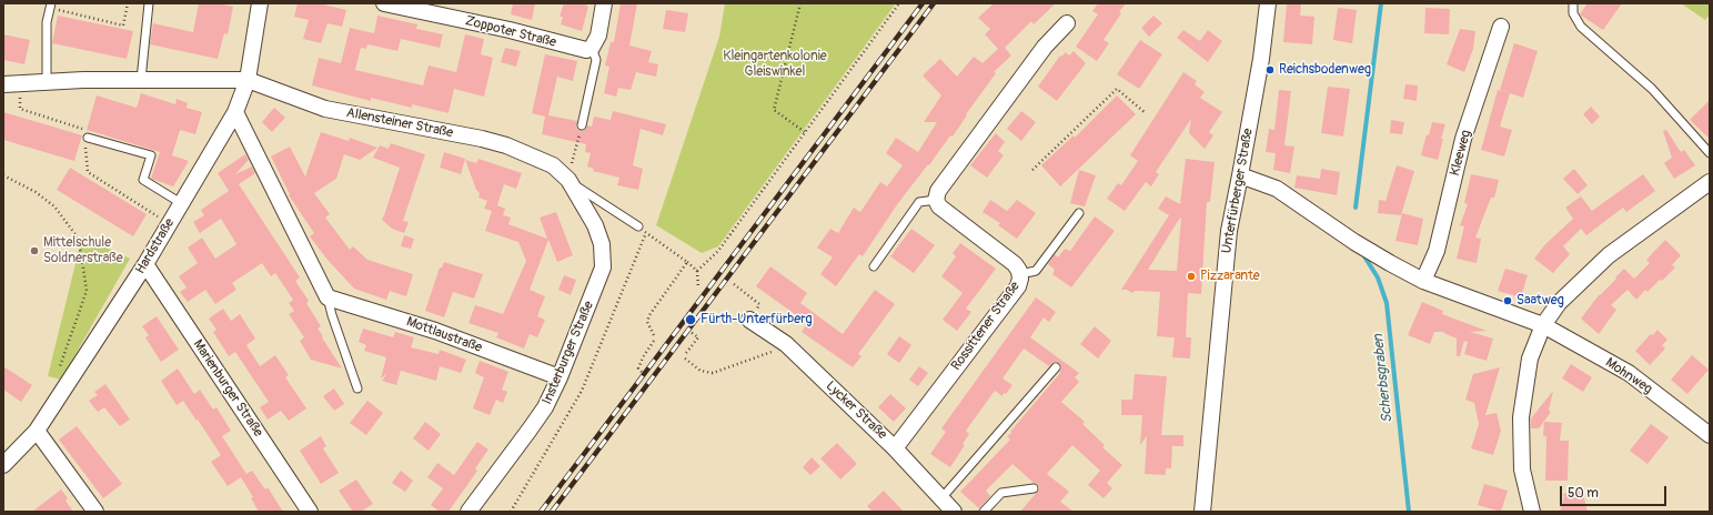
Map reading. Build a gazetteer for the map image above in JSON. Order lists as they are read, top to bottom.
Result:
{
  "streets": {
    "street": [
      "Zoppoter Straße",
      "Allensteiner Straße",
      "Kleeweg",
      "Unterfürberger Straße",
      "Hardstraße",
      "Rossittener Straße",
      "Mottlaustraße",
      "Insterburger Straße",
      "Mohnweg",
      "Marienburger Straße",
      "Lycker Straße"
    ]
  },
  "crossings": [
    ["Allensteiner Straße", "Hardstraße"],
    ["Allensteiner Straße", "Insterburger Straße"],
    ["Hardstraße", "Marienburger Straße"],
    ["Rossittener Straße", "Lycker Straße"],
    ["Mottlaustraße", "Insterburger Straße"]
  ],
  "water": ["Scherbsgraben"],
  "parks": ["Kleingartenkolonie Gleiswinkel"],
  "places": [
    "Reichsbodenweg",
    "Mittelschule Soldnerstraße",
    "Pizzarante",
    "Saatweg",
    "Fürth-Unterfürberg"
  ],
  "scale_bar": "50 m"
}
